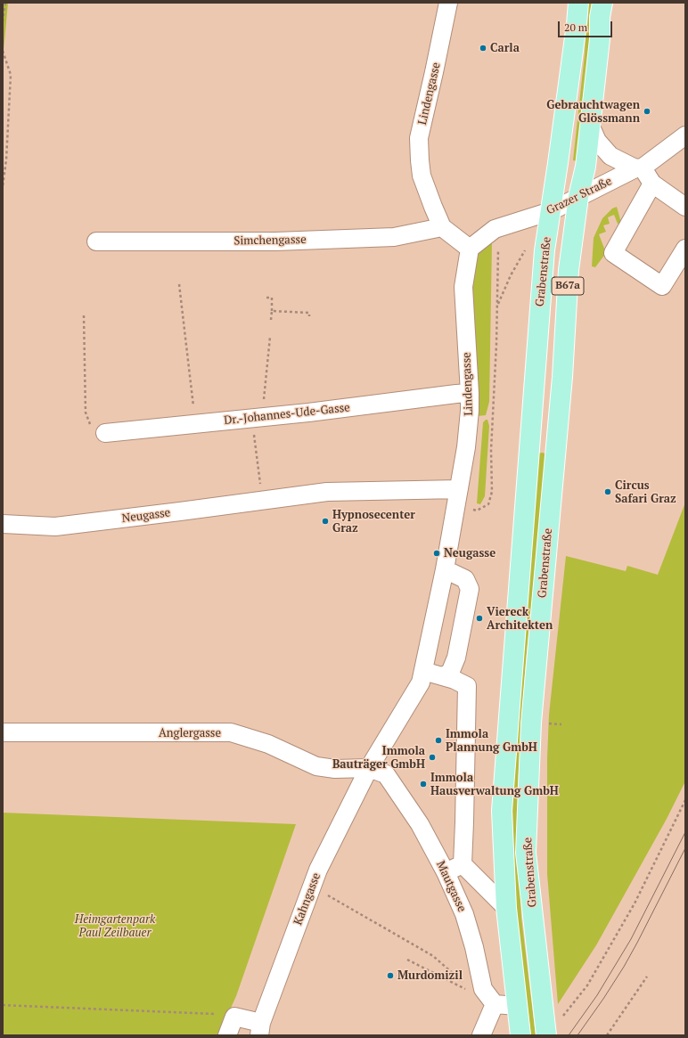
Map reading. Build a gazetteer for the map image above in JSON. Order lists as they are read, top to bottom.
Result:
{
  "streets": {
    "main road": ["Grabenstraße", "B67a"],
    "street": [
      "Lindengasse",
      "Grazer Straße",
      "Simchengasse",
      "Dr.-Johannes-Ude-Gasse",
      "Neugasse",
      "Anglergasse",
      "Mautgasse",
      "Kahngasse"
    ]
  },
  "crossings": [
    ["Lindengasse", "Grazer Straße"],
    ["Lindengasse", "Simchengasse"],
    ["Lindengasse", "Dr.-Johannes-Ude-Gasse"],
    ["Lindengasse", "Neugasse"],
    ["Lindengasse", "Anglergasse"],
    ["Lindengasse", "Mautgasse"],
    ["Lindengasse", "Kahngasse"],
    ["Grazer Straße", "Grabenstraße"],
    ["Grazer Straße", "B67a"],
    ["Grabenstraße", "B67a"],
    ["Anglergasse", "Mautgasse"],
    ["Anglergasse", "Kahngasse"],
    ["Mautgasse", "Kahngasse"]
  ],
  "parks": ["Heimgartenpark Paul Zeilbauer"],
  "places": [
    "Carla",
    "Gebrauchtwagen Glössmann",
    "Circus Safari Graz",
    "Hypnosecenter Graz",
    "Neugasse",
    "Viereck Architekten",
    "Immola Plannung GmbH",
    "Immola Bauträger GmbH",
    "Immola Hausverwaltung GmbH",
    "Murdomizil"
  ],
  "scale_bar": "20 m"
}
